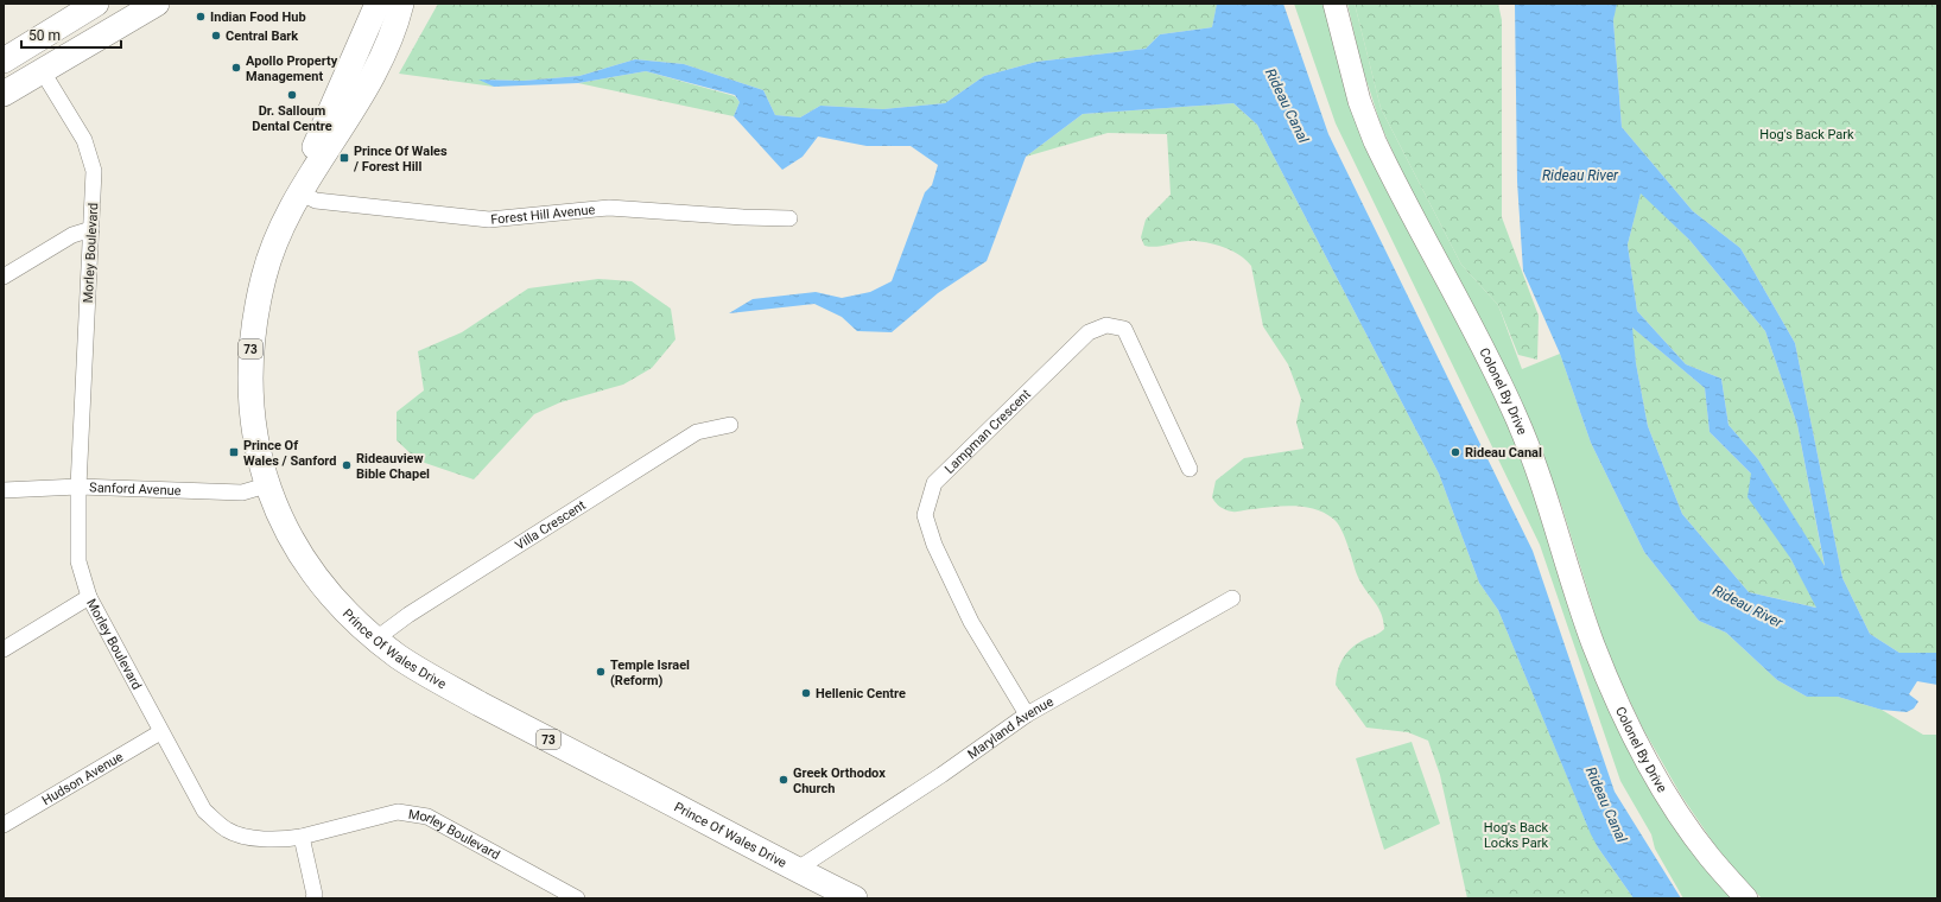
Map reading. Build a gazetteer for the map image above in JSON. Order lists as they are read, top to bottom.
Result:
{
  "streets": {
    "main road": ["73", "Colonel By Drive", "Prince Of Wales Drive"],
    "street": [
      "Forest Hill Avenue",
      "Morley Boulevard",
      "Lampman Crescent",
      "Sanford Avenue",
      "Villa Crescent",
      "Maryland Avenue",
      "Hudson Avenue"
    ]
  },
  "crossings": [
    ["Forest Hill Avenue", "Prince Of Wales Drive"],
    ["Morley Boulevard", "Sanford Avenue"],
    ["Morley Boulevard", "Hudson Avenue"],
    ["Lampman Crescent", "Maryland Avenue"],
    ["Sanford Avenue", "Prince Of Wales Drive"],
    ["Villa Crescent", "Prince Of Wales Drive"],
    ["Prince Of Wales Drive", "Maryland Avenue"]
  ],
  "water": ["Rideau Canal", "Rideau River"],
  "parks": ["Hog's Back Park", "Hog's Back Locks Park"],
  "places": {
    "other": [
      "Indian Food Hub",
      "Central Bark",
      "Apollo Property Management",
      "Dr. Salloum Dental Centre",
      "Rideau Canal",
      "Rideauview Bible Chapel",
      "Temple Israel (Reform)",
      "Hellenic Centre",
      "Greek Orthodox Church"
    ],
    "transit": ["Prince Of Wales / Forest Hill", "Prince Of Wales / Sanford"]
  },
  "scale_bar": "50 m"
}
